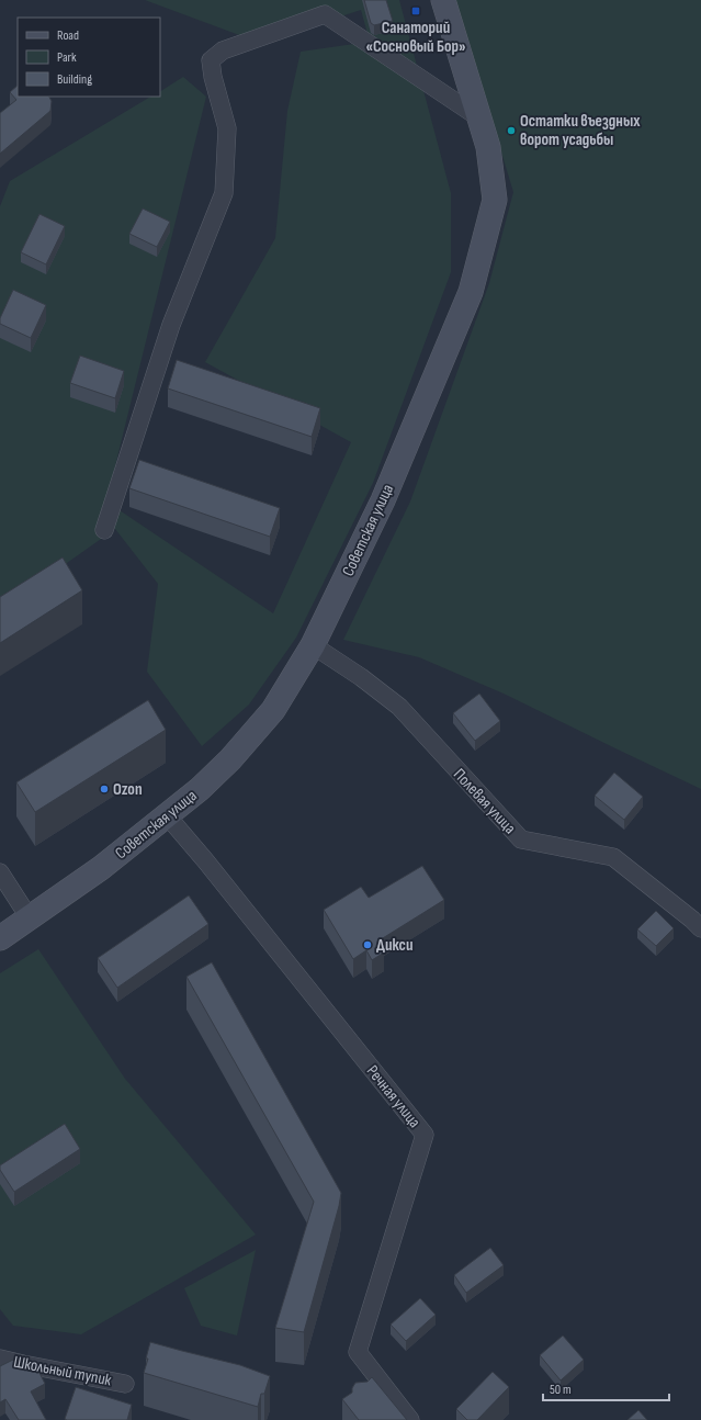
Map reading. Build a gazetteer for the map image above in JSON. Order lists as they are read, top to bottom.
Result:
{
  "streets": {
    "main road": ["Советская улица"],
    "street": ["Полевая улица", "Речная улица", "Школьный тупик"]
  },
  "crossings": [
    ["Советская улица", "Полевая улица"],
    ["Советская улица", "Речная улица"]
  ],
  "places": {
    "transit": ["Санаторий «Сосновый Бор»"],
    "other": ["Остатки въездных ворот усадьбы", "Ozon", "Дикси"]
  },
  "legend": ["Road", "Park", "Building"],
  "scale_bar": "50 m"
}
